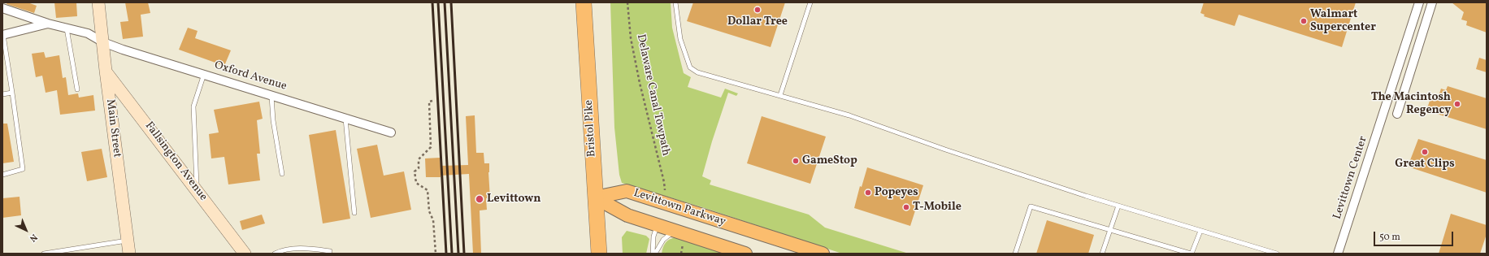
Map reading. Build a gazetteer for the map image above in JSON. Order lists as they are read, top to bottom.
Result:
{
  "streets": {
    "highway": ["Bristol Pike"],
    "main road": ["Main Street", "Fallsington Avenue", "Levittown Parkway"],
    "street": ["Oxford Avenue", "Levittown Center"],
    "path": ["Delaware Canal Towpath"]
  },
  "crossings": [
    ["Oxford Avenue", "Main Street"],
    ["Main Street", "Fallsington Avenue"],
    ["Bristol Pike", "Levittown Parkway"]
  ],
  "places": [
    "Dollar Tree",
    "Walmart Supercenter",
    "The Macintosh Regency",
    "Great Clips",
    "GameStop",
    "Popeyes",
    "Levittown",
    "T-Mobile"
  ],
  "scale_bar": "50 m",
  "north": "bottom right"
}
